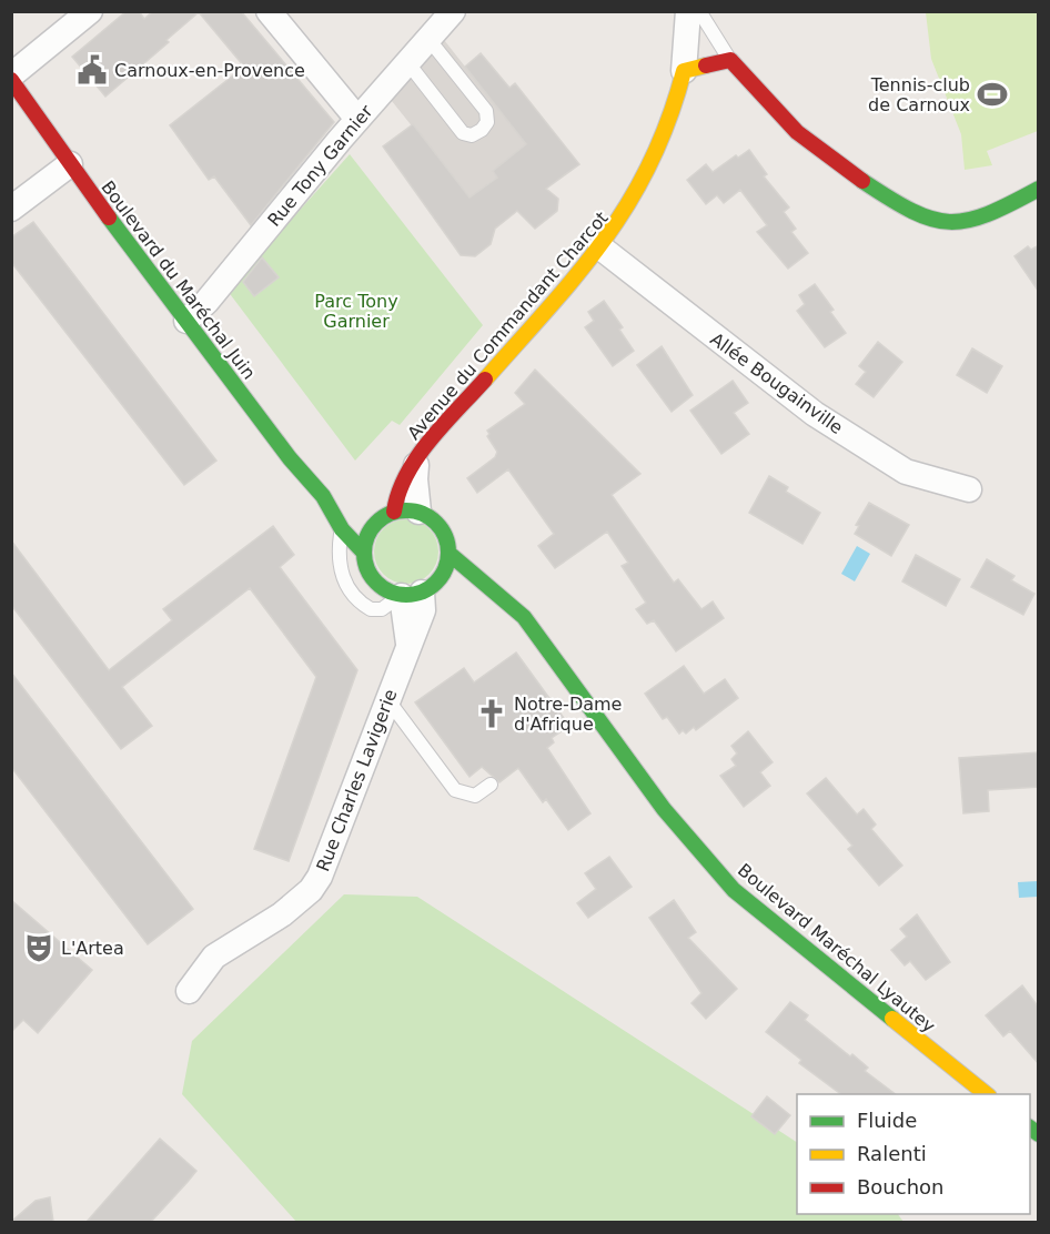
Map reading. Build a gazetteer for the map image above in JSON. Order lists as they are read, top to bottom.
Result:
{
  "streets": {
    "main road": ["Boulevard du Maréchal Juin", "Avenue du Commandant Charcot", "Boulevard Maréchal Lyautey"],
    "street": ["Rue Tony Garnier", "Allée Bougainville", "Rue Charles Lavigerie"]
  },
  "crossings": [
    ["Rue Tony Garnier", "Boulevard du Maréchal Juin"],
    ["Avenue du Commandant Charcot", "Allée Bougainville"],
    ["Rue Charles Lavigerie", "Boulevard Maréchal Lyautey"]
  ],
  "parks": ["Parc Tony Garnier"],
  "places": {
    "public building": ["Carnoux-en-Provence"],
    "sports": ["Tennis-club de Carnoux"],
    "church": ["Notre-Dame d'Afrique"],
    "theatre": ["L'Artea"]
  },
  "legend": ["Fluide", "Ralenti", "Bouchon"]
}
